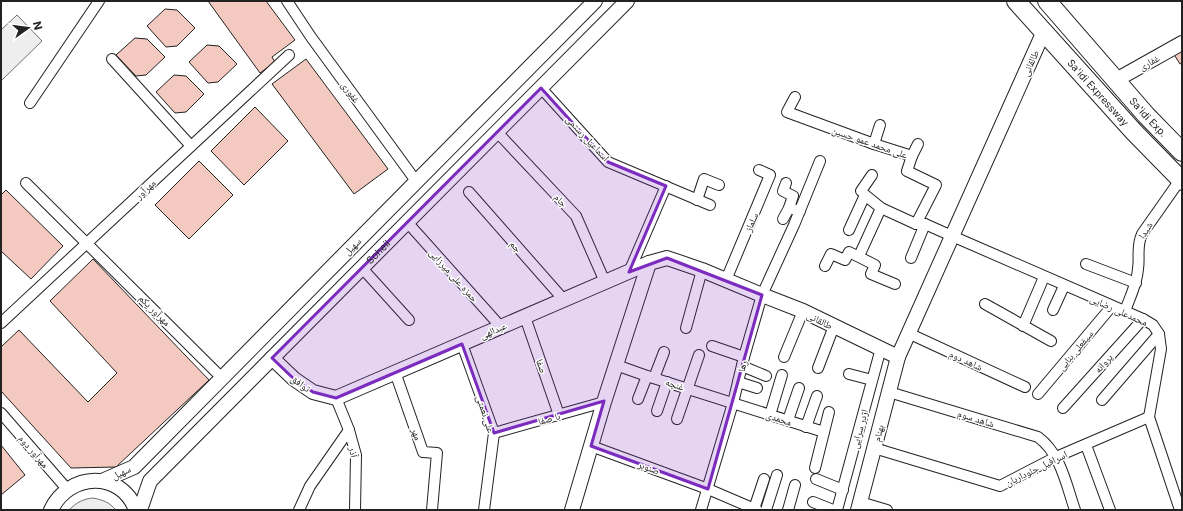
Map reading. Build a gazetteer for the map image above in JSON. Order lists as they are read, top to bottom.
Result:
{
  "streets": {
    "highway": ["Sa'idi Expressway", "Sa'idi Exp."],
    "street": [
      "غفاری",
      "طالقانی",
      "غفوری",
      "اسماعیل رستمی",
      "علی محمد عمو حسین",
      "مهرآور",
      "جام",
      "سلماز",
      "شیدا",
      "سهیل",
      "جم",
      "Soheil",
      "حمزه علی میرزایی",
      "مهرآور یکم",
      "محمدعلی رضایی",
      "عبدالهی",
      "سیفعلی بنایی",
      "شاهد دوم",
      "پروانه",
      "صفا",
      "رها",
      "توافق",
      "غنچه",
      "علی نعمتی",
      "با صفا",
      "محمدی",
      "شاهد سوم",
      "اژدر سرایی",
      "بهنام",
      "مهر",
      "مهرآور دوم",
      "آذر",
      "صنوبر",
      "اسرافیل جلوداریان"
    ]
  },
  "crossings": [
    ["غفاری", "Sa'idi Exp."],
    ["طالقانی", "Sa'idi Expressway"],
    ["طالقانی", "سلماز"],
    ["طالقانی", "محمدعلی رضایی"],
    ["طالقانی", "عبدالهی"],
    ["طالقانی", "شاهد دوم"],
    ["طالقانی", "رها"],
    ["طالقانی", "اژدر سرایی"],
    ["طالقانی", "بهنام"],
    ["غفوری", "سهیل"],
    ["Sa'idi Expressway", "شیدا"],
    ["اسماعیل رستمی", "Soheil"],
    ["علی محمد عمو حسین", "محمدعلی رضایی"],
    ["مهرآور", "مهرآور یکم"],
    ["جام", "Soheil"],
    ["جام", "عبدالهی"],
    ["شیدا", "محمدعلی رضایی"],
    ["سهیل", "مهرآور یکم"],
    ["جم", "عبدالهی"],
    ["Soheil", "حمزه علی میرزایی"],
    ["Soheil", "توافق"],
    ["حمزه علی میرزایی", "عبدالهی"],
    ["محمدعلی رضایی", "سیفعلی بنایی"],
    ["محمدعلی رضایی", "پروانه"],
    ["عبدالهی", "صفا"],
    ["عبدالهی", "توافق"],
    ["عبدالهی", "علی نعمتی"],
    ["عبدالهی", "مهر"],
    ["عبدالهی", "آذر"],
    ["صفا", "با صفا"],
    ["رها", "غنچه"],
    ["رها", "محمدی"],
    ["رها", "صنوبر"],
    ["توافق", "آذر"],
    ["غنچه", "محمدی"],
    ["علی نعمتی", "با صفا"],
    ["شاهد سوم", "بهنام"],
    ["شاهد سوم", "اسرافیل جلوداریان"],
    ["بهنام", "اسرافیل جلوداریان"]
  ],
  "north": "right"
}
